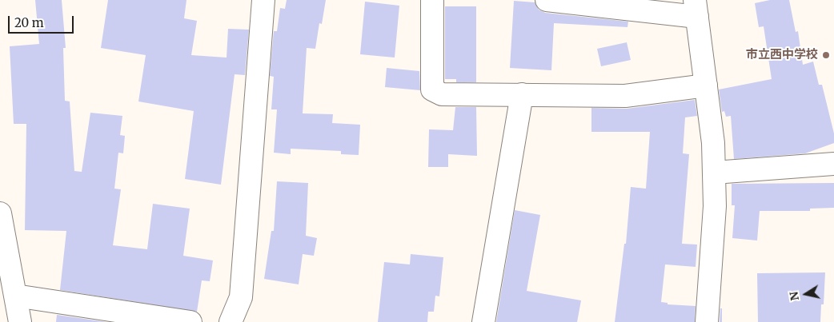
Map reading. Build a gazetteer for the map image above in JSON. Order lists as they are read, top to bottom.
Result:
{
  "places": ["市立西中学校"],
  "scale_bar": "20 m",
  "north": "left"
}
